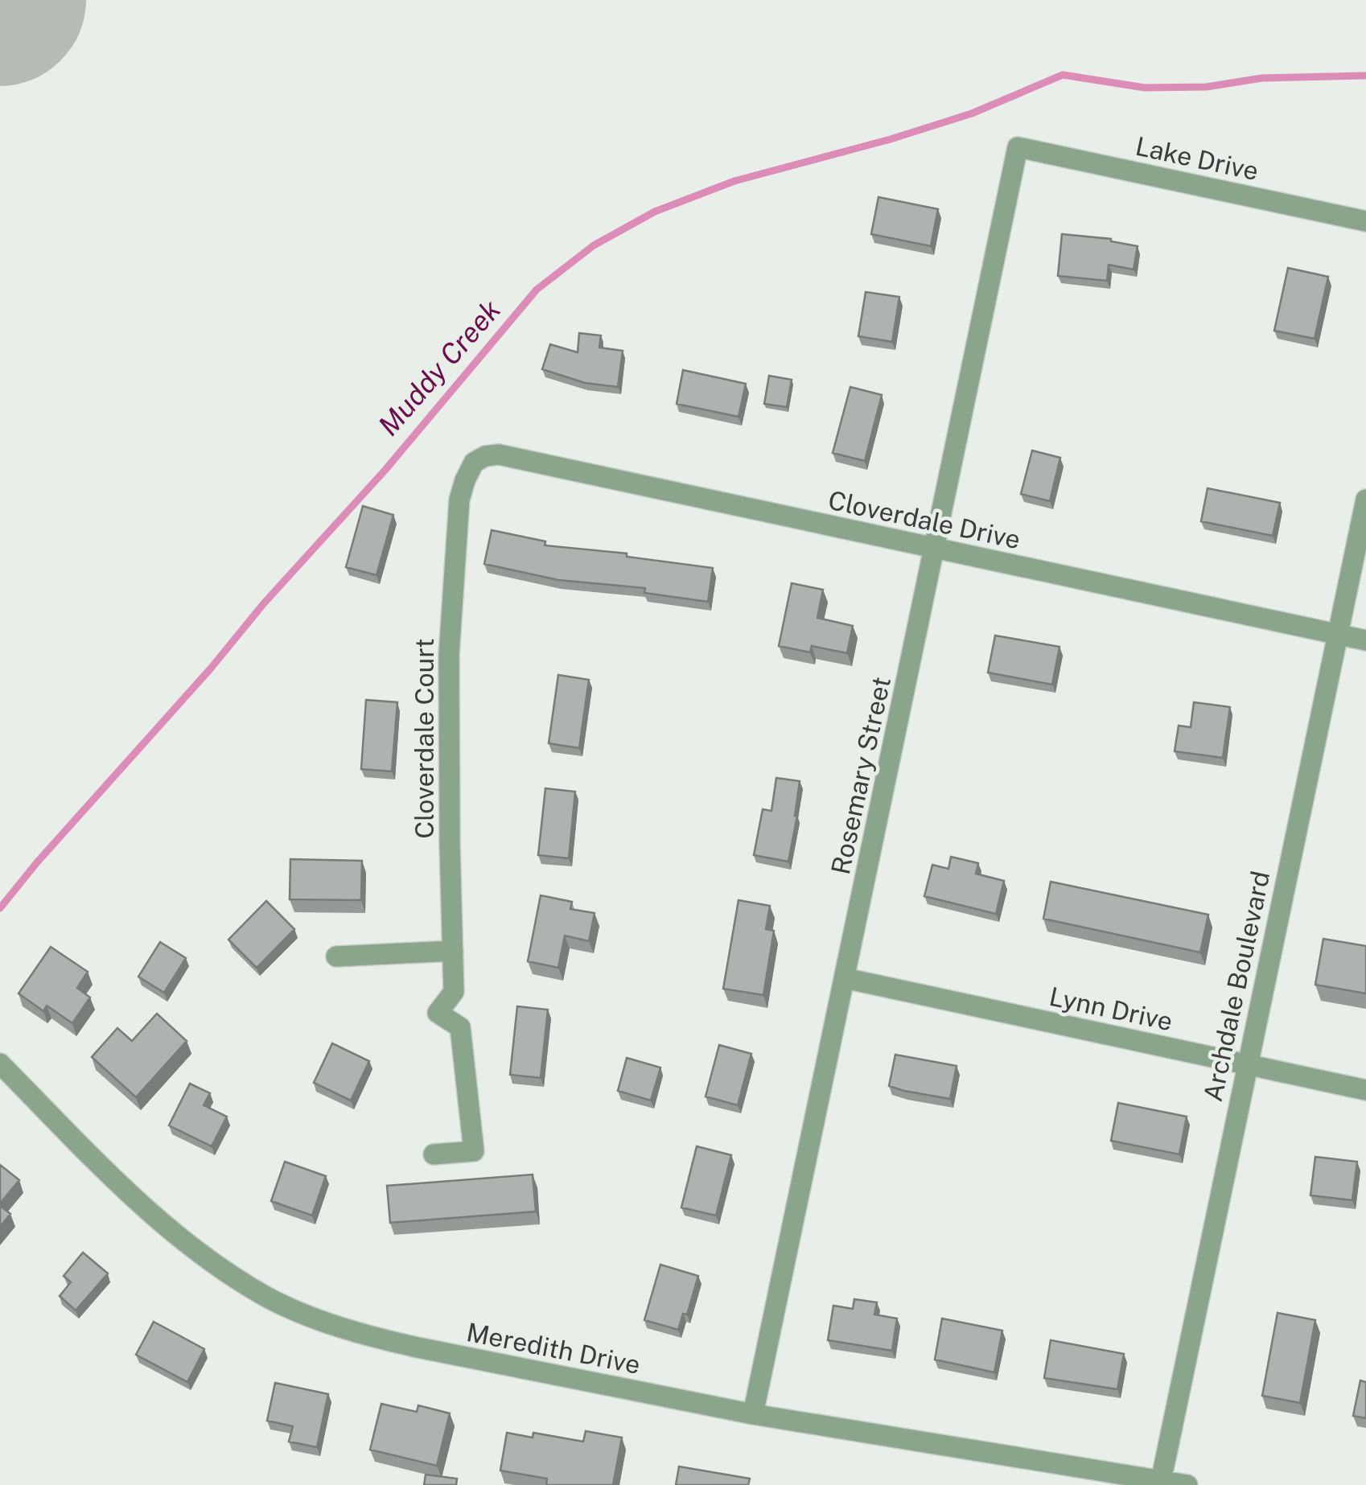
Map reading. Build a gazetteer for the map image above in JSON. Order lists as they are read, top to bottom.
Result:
{
  "streets": {
    "street": [
      "Lake Drive",
      "Cloverdale Drive",
      "Cloverdale Court",
      "Rosemary Street",
      "Archdale Boulevard",
      "Lynn Drive",
      "Meredith Drive"
    ]
  },
  "crossings": [
    ["Lake Drive", "Rosemary Street"],
    ["Cloverdale Drive", "Cloverdale Court"],
    ["Cloverdale Drive", "Rosemary Street"],
    ["Cloverdale Drive", "Archdale Boulevard"],
    ["Rosemary Street", "Lynn Drive"],
    ["Rosemary Street", "Meredith Drive"],
    ["Archdale Boulevard", "Lynn Drive"],
    ["Archdale Boulevard", "Meredith Drive"]
  ],
  "water": ["Muddy Creek"]
}
